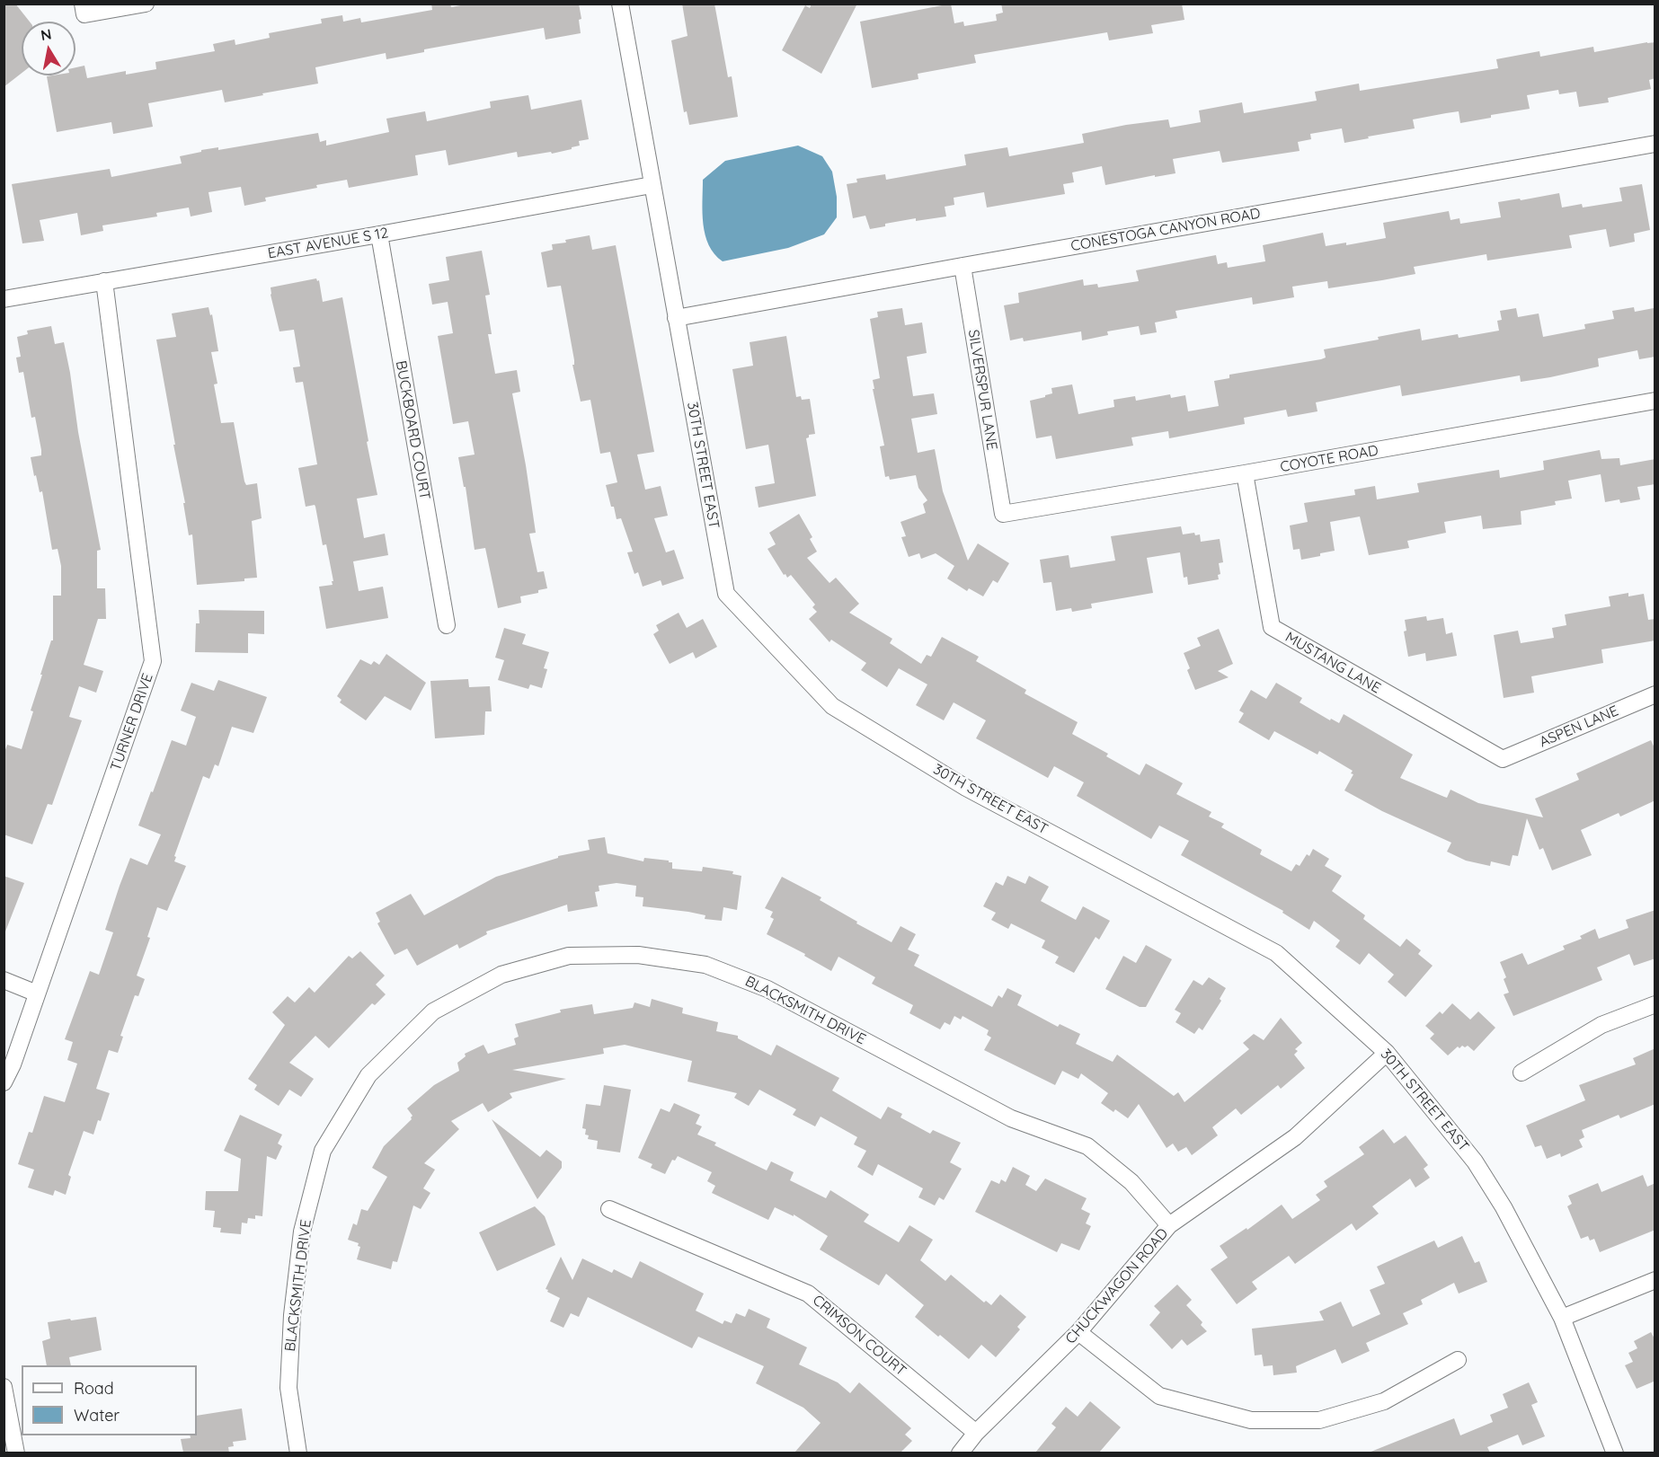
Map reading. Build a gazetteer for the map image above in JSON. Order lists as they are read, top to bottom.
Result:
{
  "streets": {
    "street": [
      "CONESTOGA CANYON ROAD",
      "EAST AVENUE S 12",
      "SILVERSPUR LANE",
      "BUCKBOARD COURT",
      "COYOTE ROAD",
      "30TH STREET EAST",
      "MUSTANG LANE",
      "TURNER DRIVE",
      "ASPEN LANE",
      "BLACKSMITH DRIVE",
      "CHUCKWAGON ROAD",
      "CRIMSON COURT"
    ]
  },
  "crossings": [
    ["CONESTOGA CANYON ROAD", "SILVERSPUR LANE"],
    ["CONESTOGA CANYON ROAD", "30TH STREET EAST"],
    ["EAST AVENUE S 12", "BUCKBOARD COURT"],
    ["EAST AVENUE S 12", "30TH STREET EAST"],
    ["EAST AVENUE S 12", "TURNER DRIVE"],
    ["SILVERSPUR LANE", "COYOTE ROAD"],
    ["COYOTE ROAD", "MUSTANG LANE"],
    ["30TH STREET EAST", "CHUCKWAGON ROAD"],
    ["MUSTANG LANE", "ASPEN LANE"],
    ["BLACKSMITH DRIVE", "CHUCKWAGON ROAD"],
    ["CHUCKWAGON ROAD", "CRIMSON COURT"]
  ],
  "legend": ["Road", "Water"],
  "north": "top"
}
